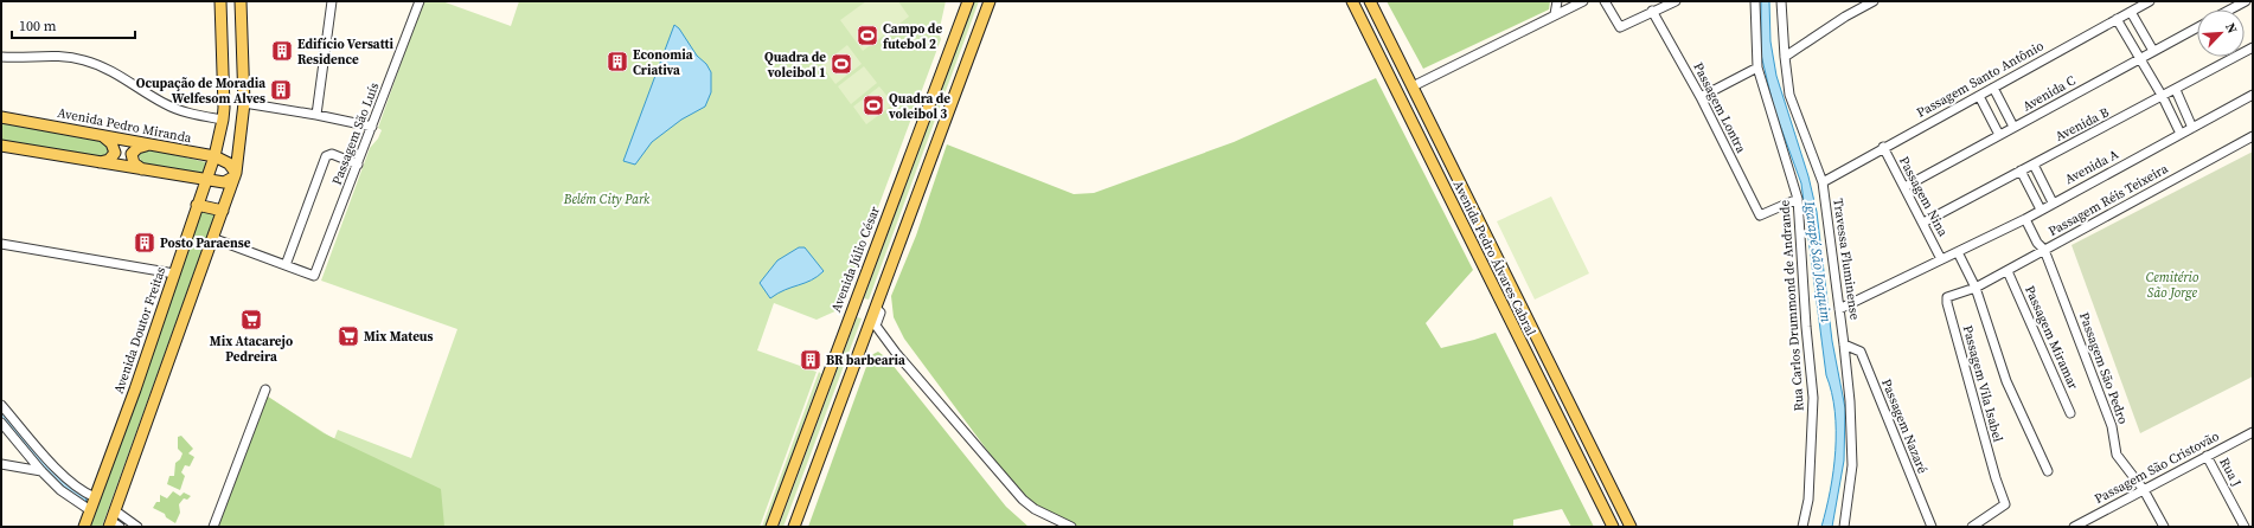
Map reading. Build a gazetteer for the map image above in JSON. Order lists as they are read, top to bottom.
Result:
{
  "streets": {
    "main road": [
      "Avenida Pedro Miranda",
      "Avenida Pedro Álvares Cabral",
      "Avenida Júlio César",
      "Avenida Doutor Freitas"
    ],
    "street": [
      "Passagem Santo Antônio",
      "Avenida C",
      "Passagem Lontra",
      "Avenida B",
      "Passagem São Luís",
      "Avenida A",
      "Passagem Nina",
      "Passagem Réis Teixeira",
      "Travessa Fluminense",
      "Rua Carlos Drummond de Andrande",
      "Passagem Miramar",
      "Passagem São Pedro",
      "Passagem Vila Isabel",
      "Passagem Nazaré",
      "Passagem São Cristovão",
      "Rua J"
    ]
  },
  "crossings": [
    ["Passagem Santo Antônio", "Passagem Nina"],
    ["Passagem Santo Antônio", "Travessa Fluminense"],
    ["Avenida C", "Passagem Nina"],
    ["Passagem Lontra", "Rua Carlos Drummond de Andrande"],
    ["Avenida B", "Passagem Nina"],
    ["Avenida Pedro Miranda", "Avenida Doutor Freitas"],
    ["Avenida A", "Passagem Nina"],
    ["Avenida A", "Travessa Fluminense"],
    ["Avenida A", "Passagem São Pedro"],
    ["Passagem Réis Teixeira", "Passagem Miramar"],
    ["Passagem Réis Teixeira", "Passagem São Pedro"],
    ["Passagem Réis Teixeira", "Passagem Vila Isabel"],
    ["Travessa Fluminense", "Passagem Nazaré"],
    ["Passagem São Pedro", "Passagem São Cristovão"],
    ["Passagem São Cristovão", "Rua J"]
  ],
  "water": ["Igarapé São Joaquim"],
  "parks": ["Belém City Park", "Cemitério São Jorge"],
  "places": {
    "sports": ["Campo de futebol 2", "Quadra de voleibol 1", "Quadra de voleibol 3"],
    "building": [
      "Edifício Versatti Residence",
      "Economia Criativa",
      "Ocupação de Moradia Welfesom Alves",
      "Posto Paraense",
      "BR barbearia"
    ],
    "supermarket": ["Mix Atacarejo Pedreira", "Mix Mateus"]
  },
  "scale_bar": "100 m",
  "north": "top right"
}
